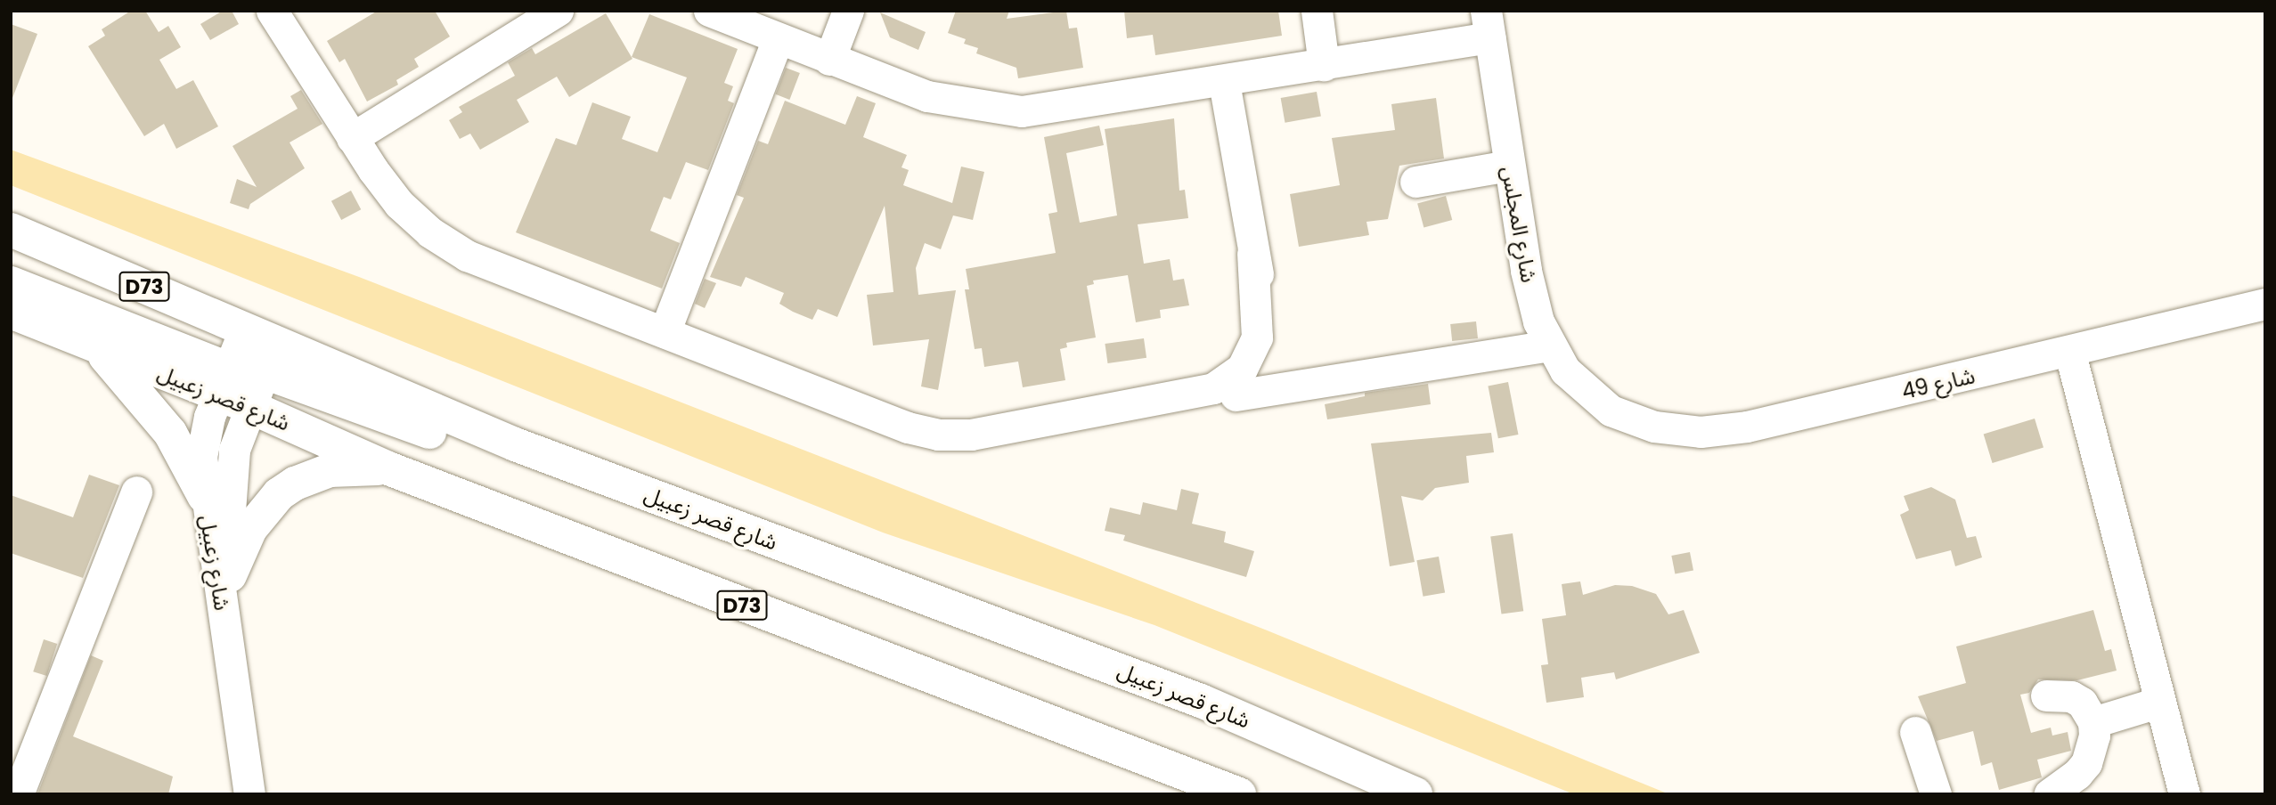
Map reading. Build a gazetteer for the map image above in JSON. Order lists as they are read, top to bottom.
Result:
{
  "streets": {
    "main road": ["D73", "شارع قصر زعبيل"],
    "street": ["شارع المجلس", "شارع 49", "شارع زعبيل"]
  },
  "crossings": [
    ["شارع المجلس", "شارع 49"],
    ["شارع قصر زعبيل", "شارع زعبيل"]
  ]
}
